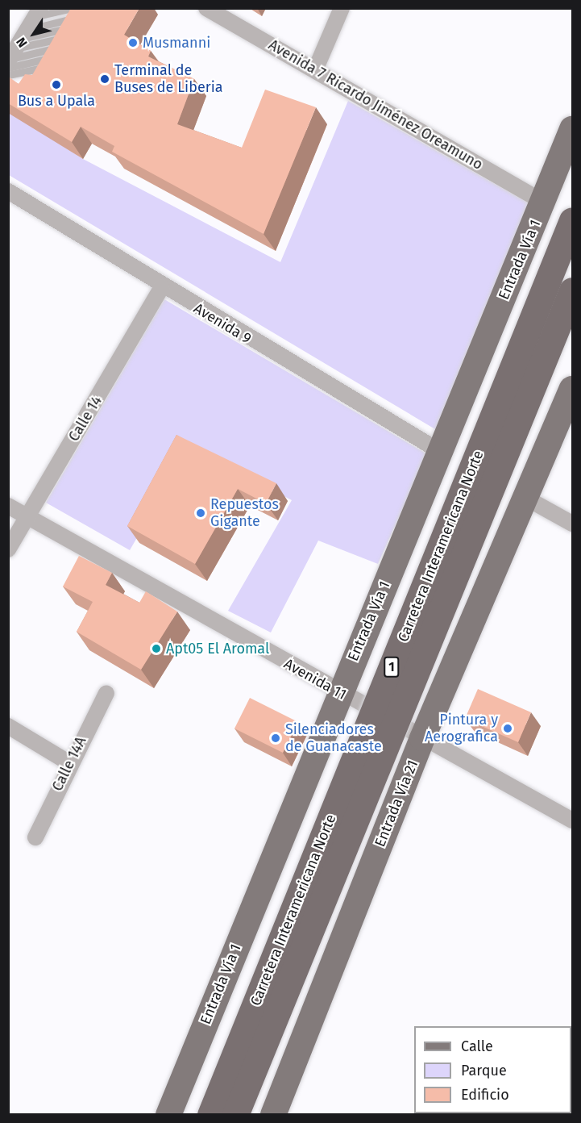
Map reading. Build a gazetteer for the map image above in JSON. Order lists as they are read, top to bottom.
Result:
{
  "streets": {
    "highway": ["Carretera Interamericana Norte", "1"],
    "main road": ["Entrada Vía 1", "Entrada Vía 21"],
    "street": [
      "Avenida 7 Ricardo Jiménez Oreamuno",
      "Avenida 9",
      "Calle 14",
      "Avenida 11",
      "Calle 14A"
    ]
  },
  "crossings": [
    ["Avenida 7 Ricardo Jiménez Oreamuno", "Entrada Vía 1"],
    ["Entrada Vía 1", "Avenida 9"],
    ["Entrada Vía 1", "Avenida 11"],
    ["Avenida 9", "Calle 14"],
    ["Calle 14", "Avenida 11"],
    ["Avenida 11", "Entrada Vía 21"]
  ],
  "places": [
    "Musmanni",
    "Terminal de Buses de Liberia",
    "Bus a Upala",
    "Repuestos Gigante",
    "Apt05 El Aromal",
    "Pintura y Aerografica",
    "Silenciadores de Guanacaste"
  ],
  "legend": ["Calle", "Parque", "Edificio"],
  "north": "bottom left"
}
